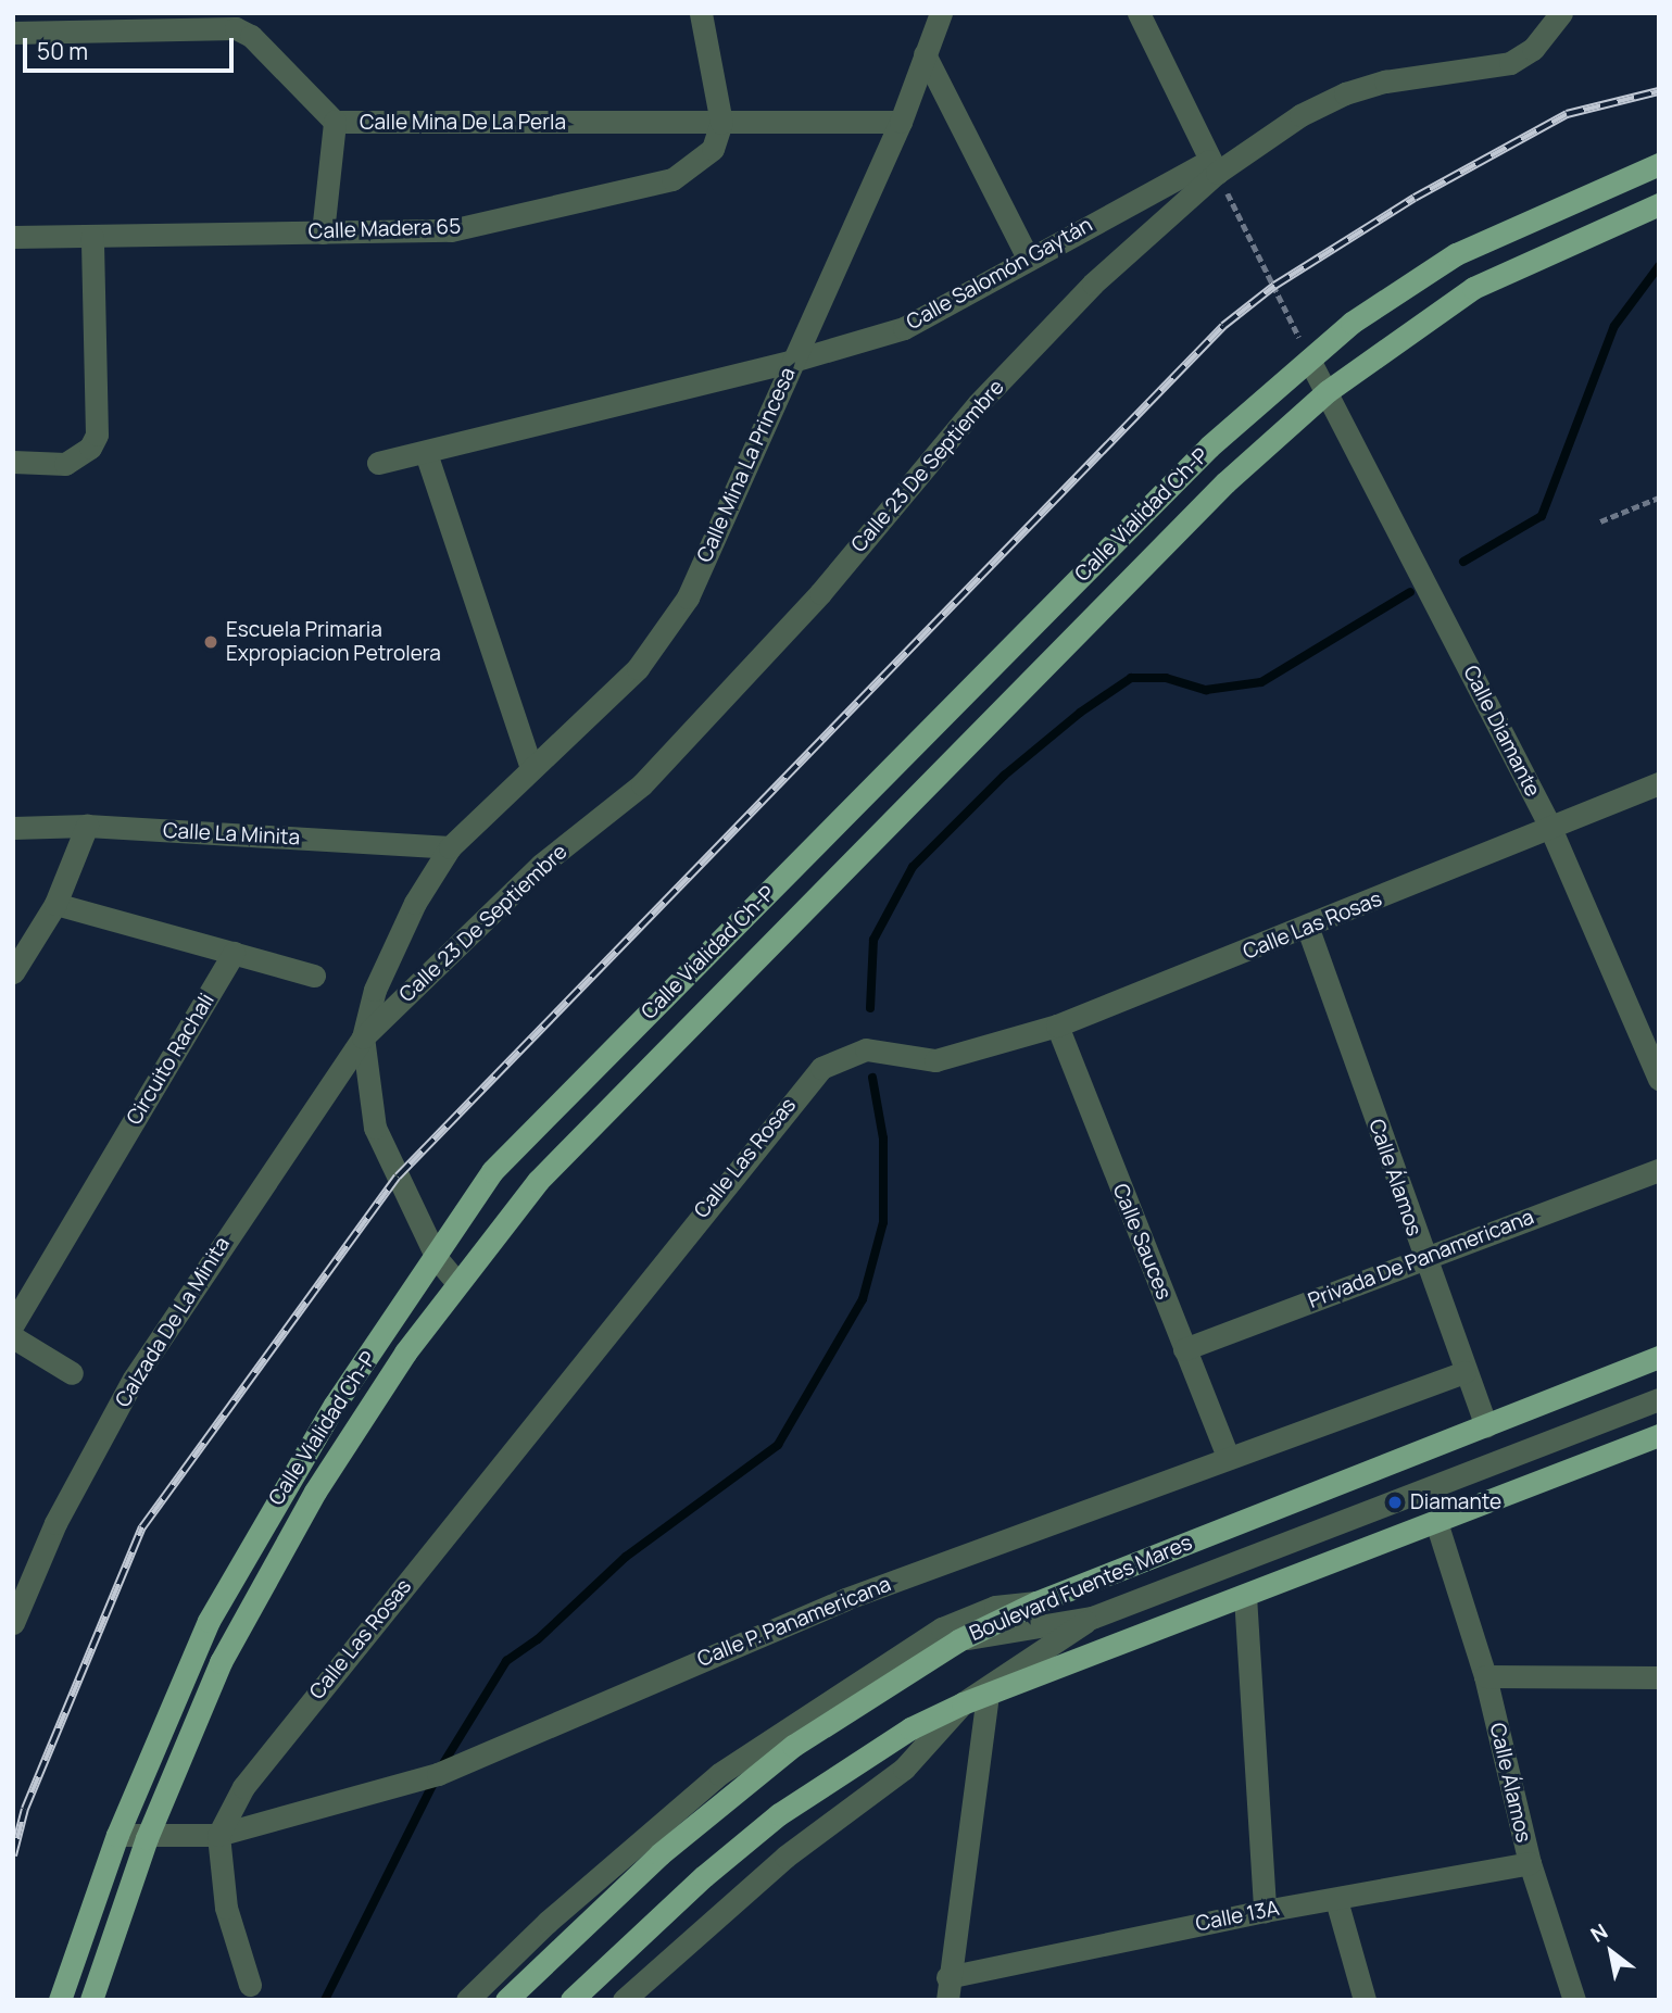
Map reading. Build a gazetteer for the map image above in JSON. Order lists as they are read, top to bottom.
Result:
{
  "streets": {
    "main road": ["Calle Vialidad Ch-P", "Boulevard Fuentes Mares"],
    "street": [
      "Calle Mina De La Perla",
      "Calle Madera 65",
      "Calle Salomón Gaytán",
      "Calle Mina La Princesa",
      "Calle 23 De Septiembre",
      "Calle Diamante",
      "Calle La Minita",
      "Calle Las Rosas",
      "Circuito Rachali",
      "Calle Álamos",
      "Calle Sauces",
      "Privada De Panamericana",
      "Calzada De La Minita",
      "Calle P. Panamericana",
      "Calle 13A"
    ]
  },
  "crossings": [
    ["Calle Mina De La Perla", "Calle Madera 65"],
    ["Calle Mina De La Perla", "Calle Mina La Princesa"],
    ["Calle Salomón Gaytán", "Calle Mina La Princesa"],
    ["Calle Salomón Gaytán", "Calle 23 De Septiembre"],
    ["Calle Mina La Princesa", "Calle La Minita"],
    ["Calle Mina La Princesa", "Calzada De La Minita"],
    ["Calle 23 De Septiembre", "Calzada De La Minita"],
    ["Calle Vialidad Ch-P", "Calle Diamante"],
    ["Calle Vialidad Ch-P", "Calzada De La Minita"],
    ["Calle Vialidad Ch-P", "Calle P. Panamericana"],
    ["Calle Diamante", "Calle Las Rosas"],
    ["Calle La Minita", "Calzada De La Minita"],
    ["Calle Las Rosas", "Calle Álamos"],
    ["Calle Las Rosas", "Calle Sauces"],
    ["Calle Las Rosas", "Calle P. Panamericana"],
    ["Calle Álamos", "Privada De Panamericana"],
    ["Calle Álamos", "Boulevard Fuentes Mares"],
    ["Calle Álamos", "Calle P. Panamericana"],
    ["Calle Álamos", "Calle 13A"],
    ["Calle Sauces", "Privada De Panamericana"],
    ["Calle Sauces", "Calle P. Panamericana"]
  ],
  "places": ["Escuela Primaria Expropiacion Petrolera", "Diamante"],
  "scale_bar": "50 m",
  "north": "top left"
}
